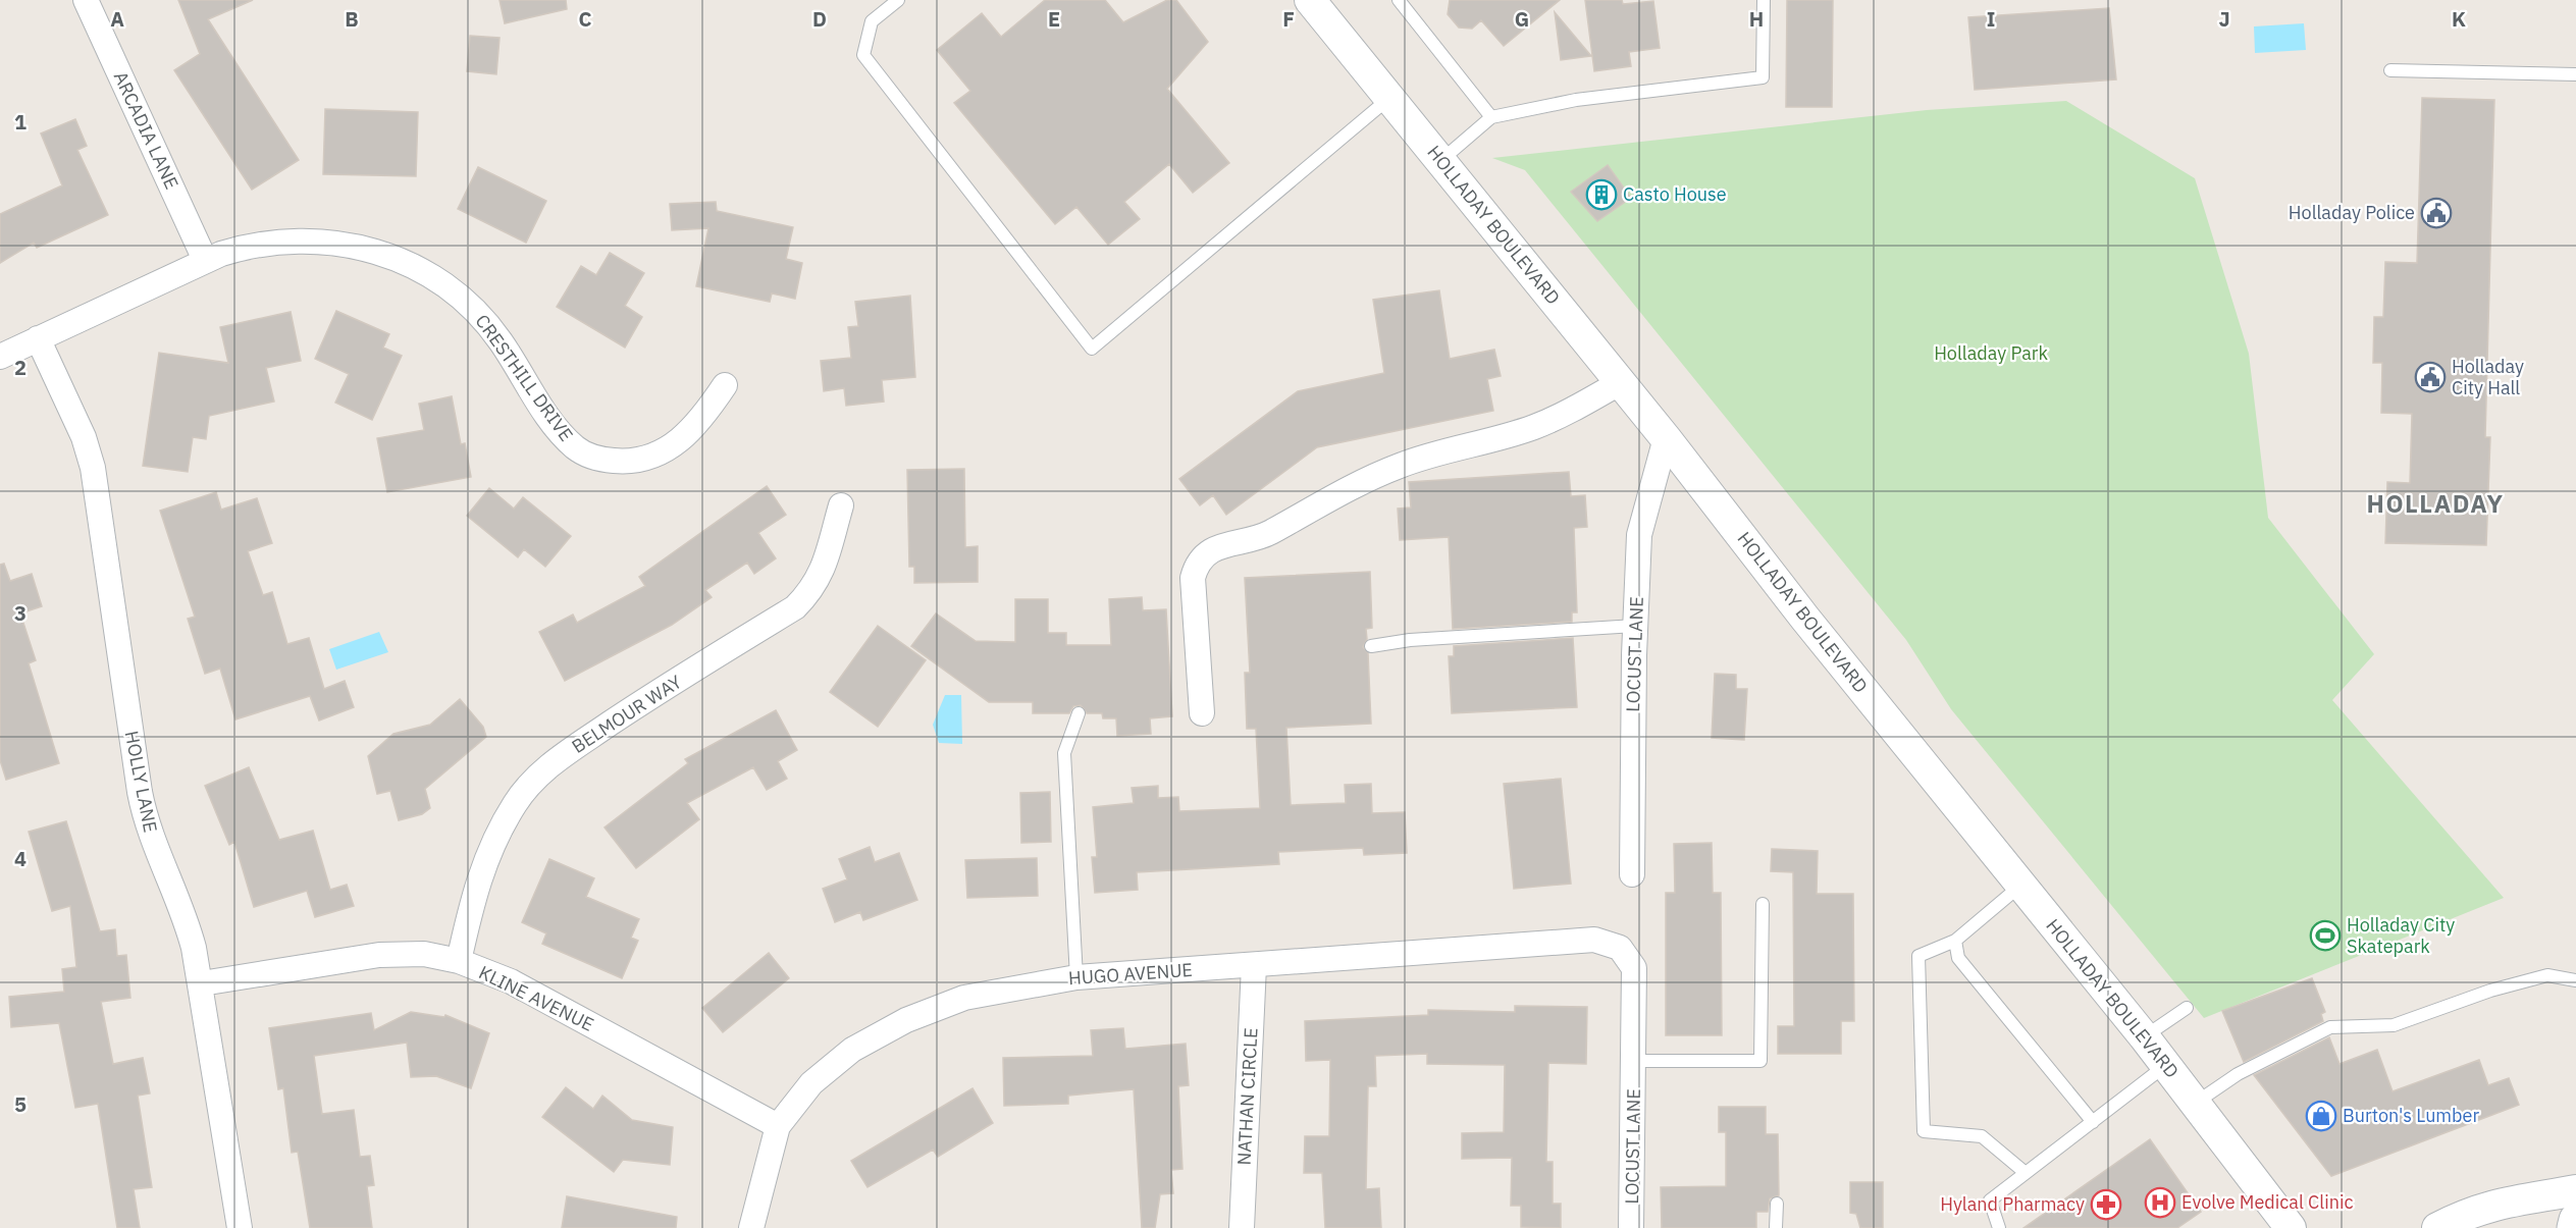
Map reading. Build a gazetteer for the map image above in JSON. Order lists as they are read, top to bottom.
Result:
{
  "streets": {
    "street": [
      "ARCADIA LANE",
      "HOLLADAY BOULEVARD",
      "CRESTHILL DRIVE",
      "LOCUST LANE",
      "BELMOUR WAY",
      "HOLLY LANE",
      "HUGO AVENUE",
      "KLINE AVENUE",
      "NATHAN CIRCLE"
    ]
  },
  "crossings": [
    ["ARCADIA LANE", "CRESTHILL DRIVE"],
    ["HOLLADAY BOULEVARD", "LOCUST LANE"],
    ["CRESTHILL DRIVE", "HOLLY LANE"],
    ["LOCUST LANE", "HUGO AVENUE"],
    ["BELMOUR WAY", "KLINE AVENUE"],
    ["HOLLY LANE", "KLINE AVENUE"],
    ["HUGO AVENUE", "KLINE AVENUE"],
    ["HUGO AVENUE", "NATHAN CIRCLE"]
  ],
  "districts": ["HOLLADAY"],
  "parks": ["Holladay Park"],
  "places": {
    "building": ["Casto House"],
    "public building": ["Holladay Police", "Holladay City Hall"],
    "sports": ["Holladay City Skatepark"],
    "shop": ["Burton's Lumber"],
    "hospital": ["Evolve Medical Clinic"],
    "pharmacy": ["Hyland Pharmacy"]
  },
  "grid": {
    "columns": [
      "A",
      "B",
      "C",
      "D",
      "E",
      "F",
      "G",
      "H",
      "I",
      "J",
      "K"
    ],
    "rows": [
      "1",
      "2",
      "3",
      "4",
      "5"
    ]
  }
}
